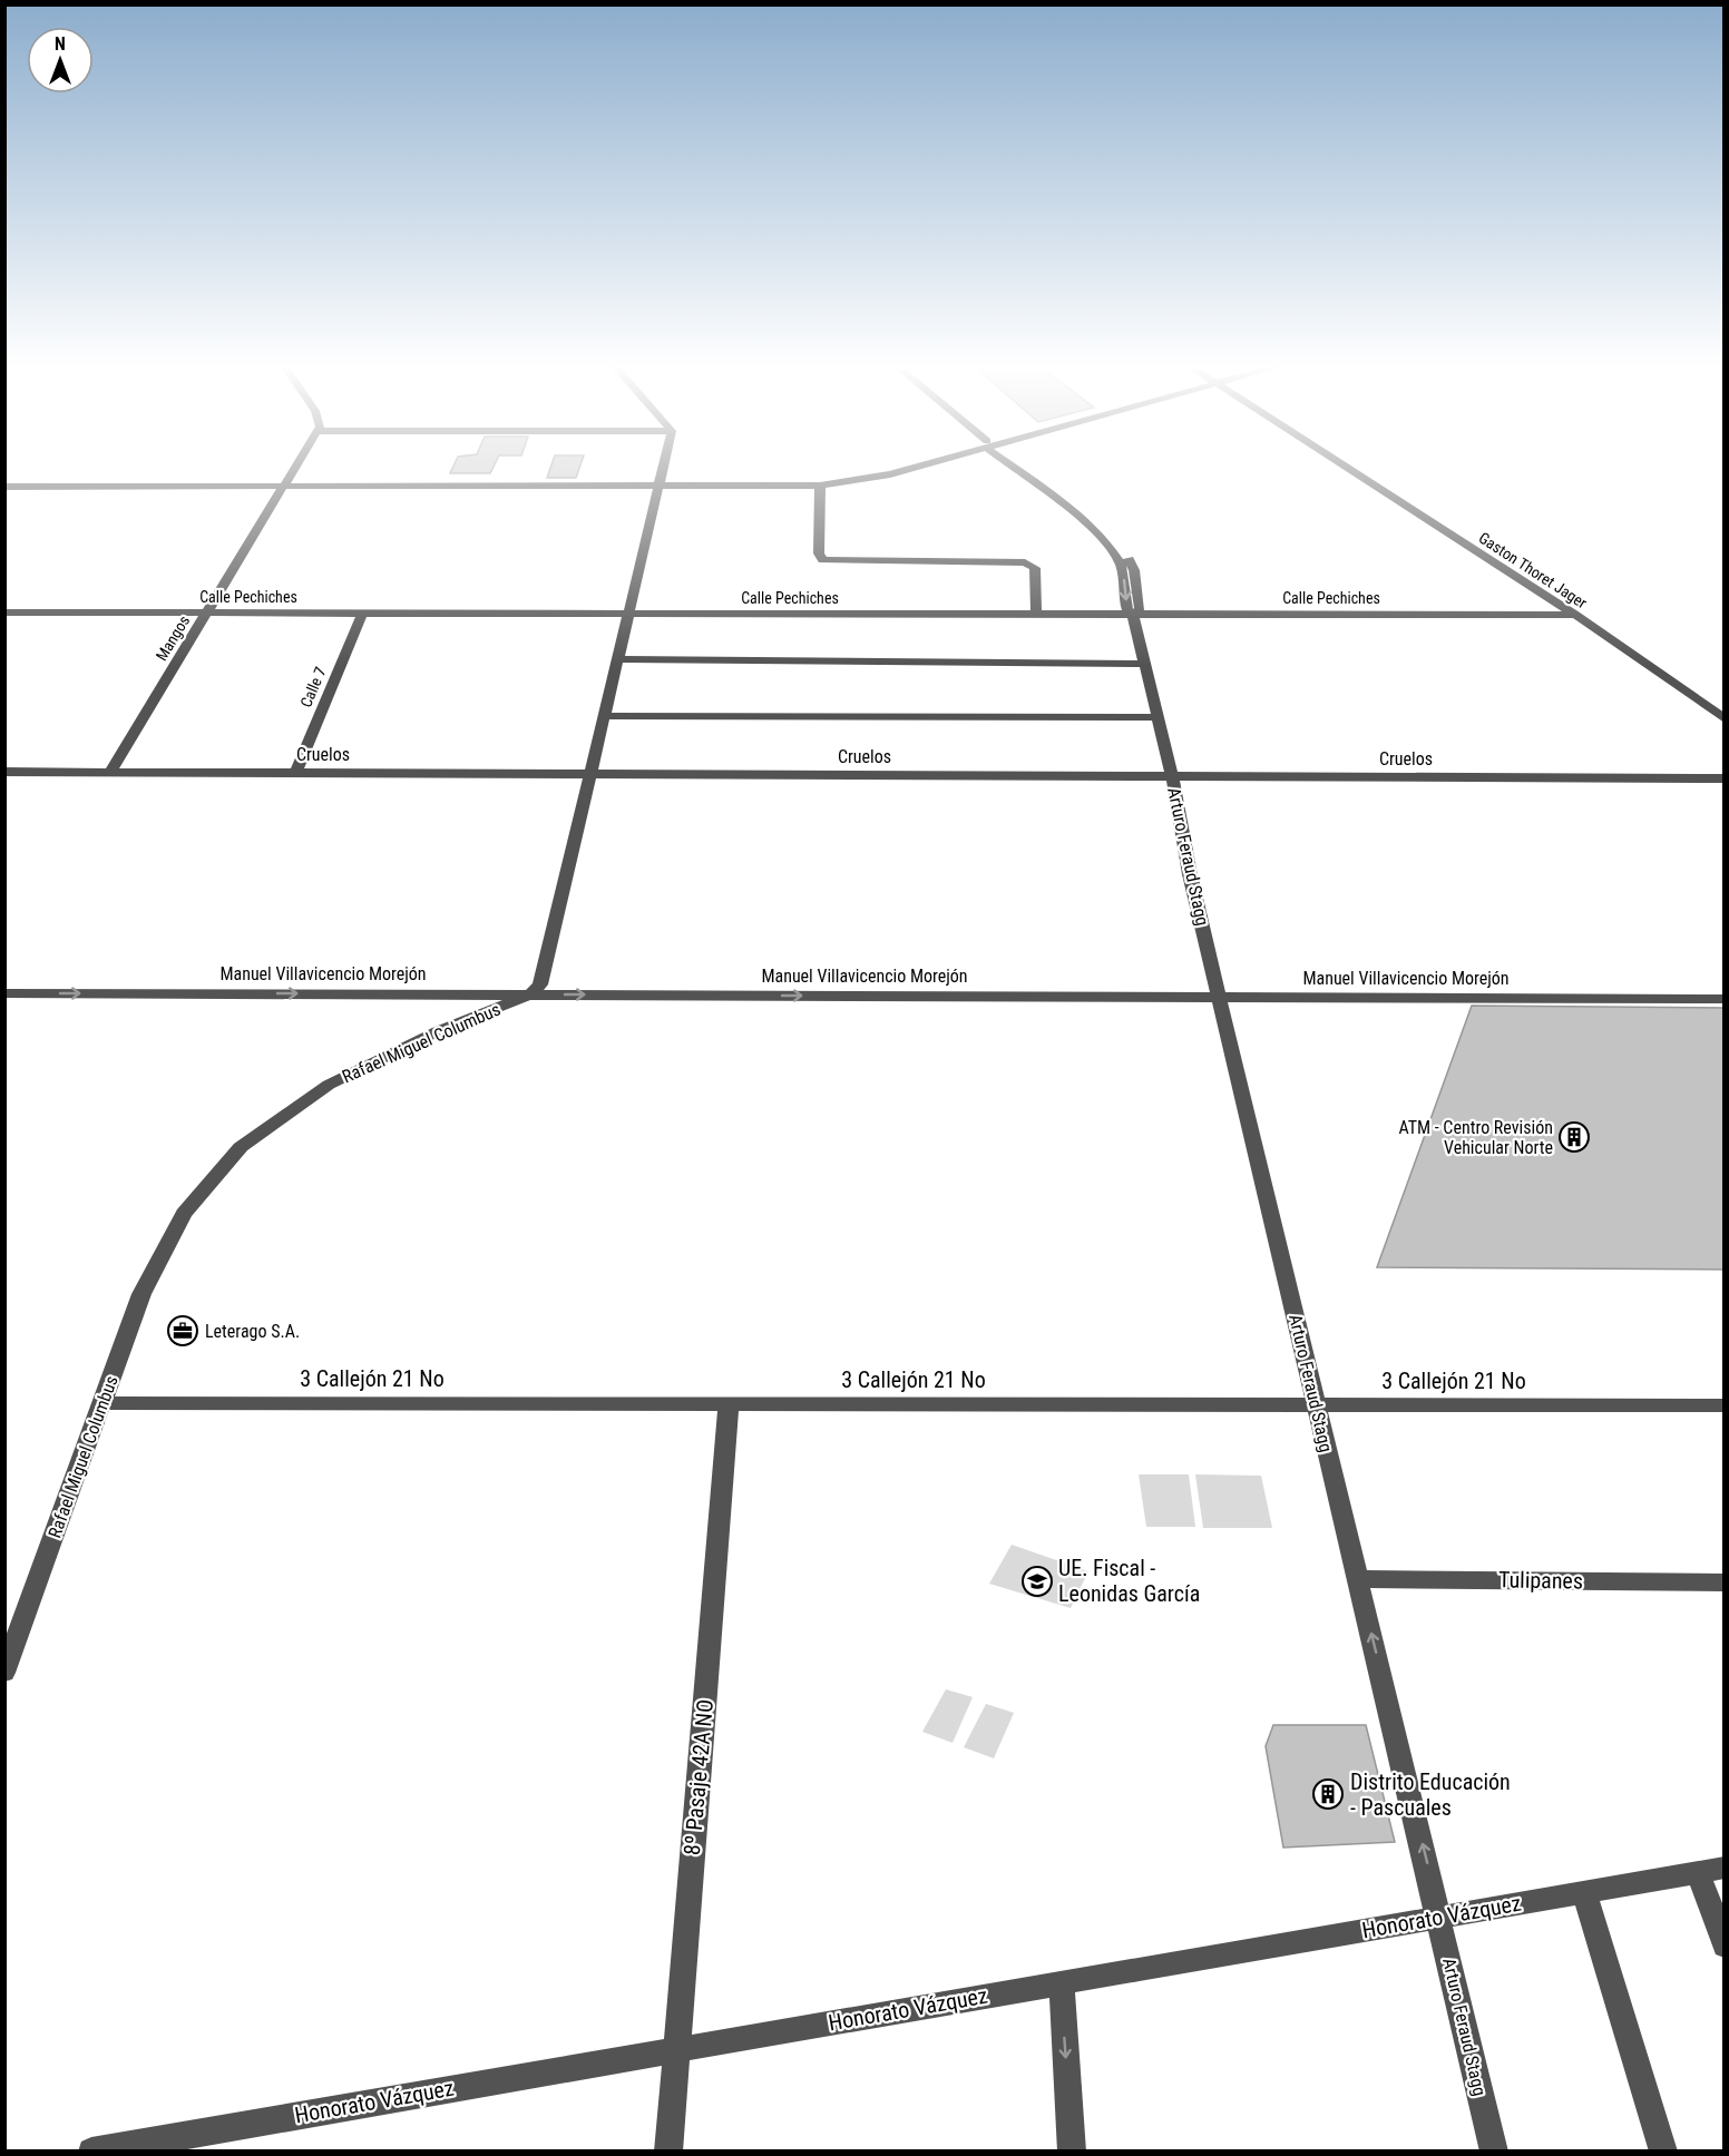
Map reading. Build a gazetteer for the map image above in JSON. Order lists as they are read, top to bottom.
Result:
{
  "streets": {
    "street": [
      "Gaston Thoret Jager",
      "Calle Pechiches",
      "Mangos",
      "Calle 7",
      "Cruelos",
      "Arturo Feraud Stagg",
      "Manuel Villavicencio Morejón",
      "Rafael Miguel Columbus",
      "3 Callejón 21 No",
      "Tulipanes",
      "8º Pasaje 42A NO",
      "Honorato Vázquez"
    ]
  },
  "crossings": [
    ["Gaston Thoret Jager", "Calle Pechiches"],
    ["Calle Pechiches", "Mangos"],
    ["Calle Pechiches", "Calle 7"],
    ["Calle Pechiches", "Arturo Feraud Stagg"],
    ["Mangos", "Cruelos"],
    ["Calle 7", "Cruelos"],
    ["Cruelos", "Arturo Feraud Stagg"],
    ["Arturo Feraud Stagg", "Manuel Villavicencio Morejón"],
    ["Arturo Feraud Stagg", "3 Callejón 21 No"],
    ["Arturo Feraud Stagg", "Tulipanes"],
    ["Arturo Feraud Stagg", "Honorato Vázquez"],
    ["Manuel Villavicencio Morejón", "Rafael Miguel Columbus"],
    ["Rafael Miguel Columbus", "3 Callejón 21 No"],
    ["3 Callejón 21 No", "8º Pasaje 42A NO"],
    ["8º Pasaje 42A NO", "Honorato Vázquez"]
  ],
  "one_way": ["Manuel Villavicencio Morejón"],
  "places": {
    "building": ["ATM - Centro Revisión Vehicular Norte", "Distrito Educación - Pascuales"],
    "office": ["Leterago S.A."],
    "school or university": ["UE. Fiscal - Leonidas García"]
  },
  "north": "top"
}
